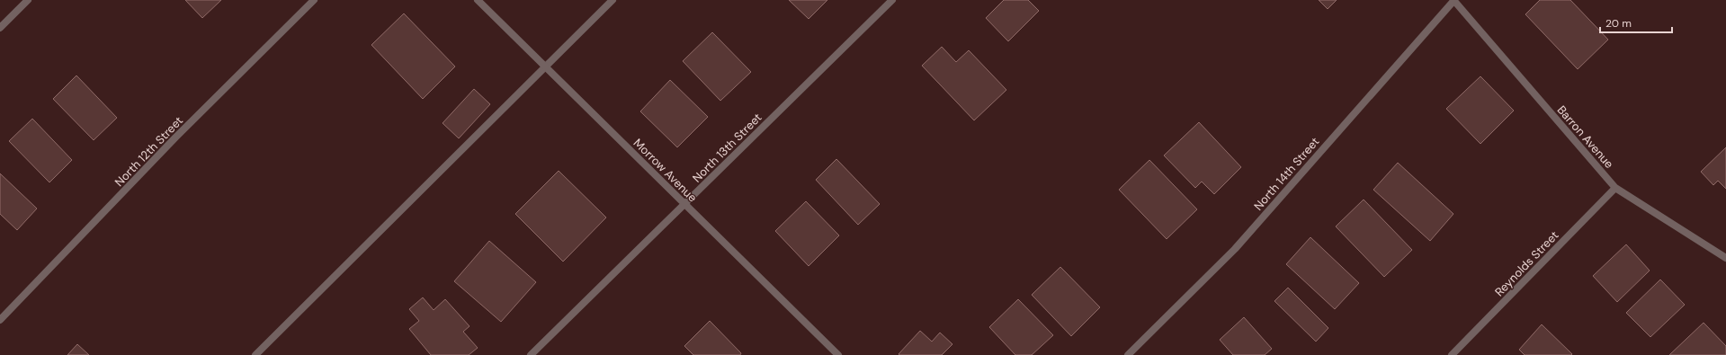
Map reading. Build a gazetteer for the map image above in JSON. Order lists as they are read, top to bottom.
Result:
{
  "streets": {
    "street": [
      "Barron Avenue",
      "North 13th Street",
      "North 12th Street",
      "Morrow Avenue",
      "North 14th Street",
      "Reynolds Street"
    ]
  },
  "crossings": [
    ["Barron Avenue", "North 14th Street"],
    ["Barron Avenue", "Reynolds Street"],
    ["North 13th Street", "Morrow Avenue"]
  ],
  "scale_bar": "20 m"
}
